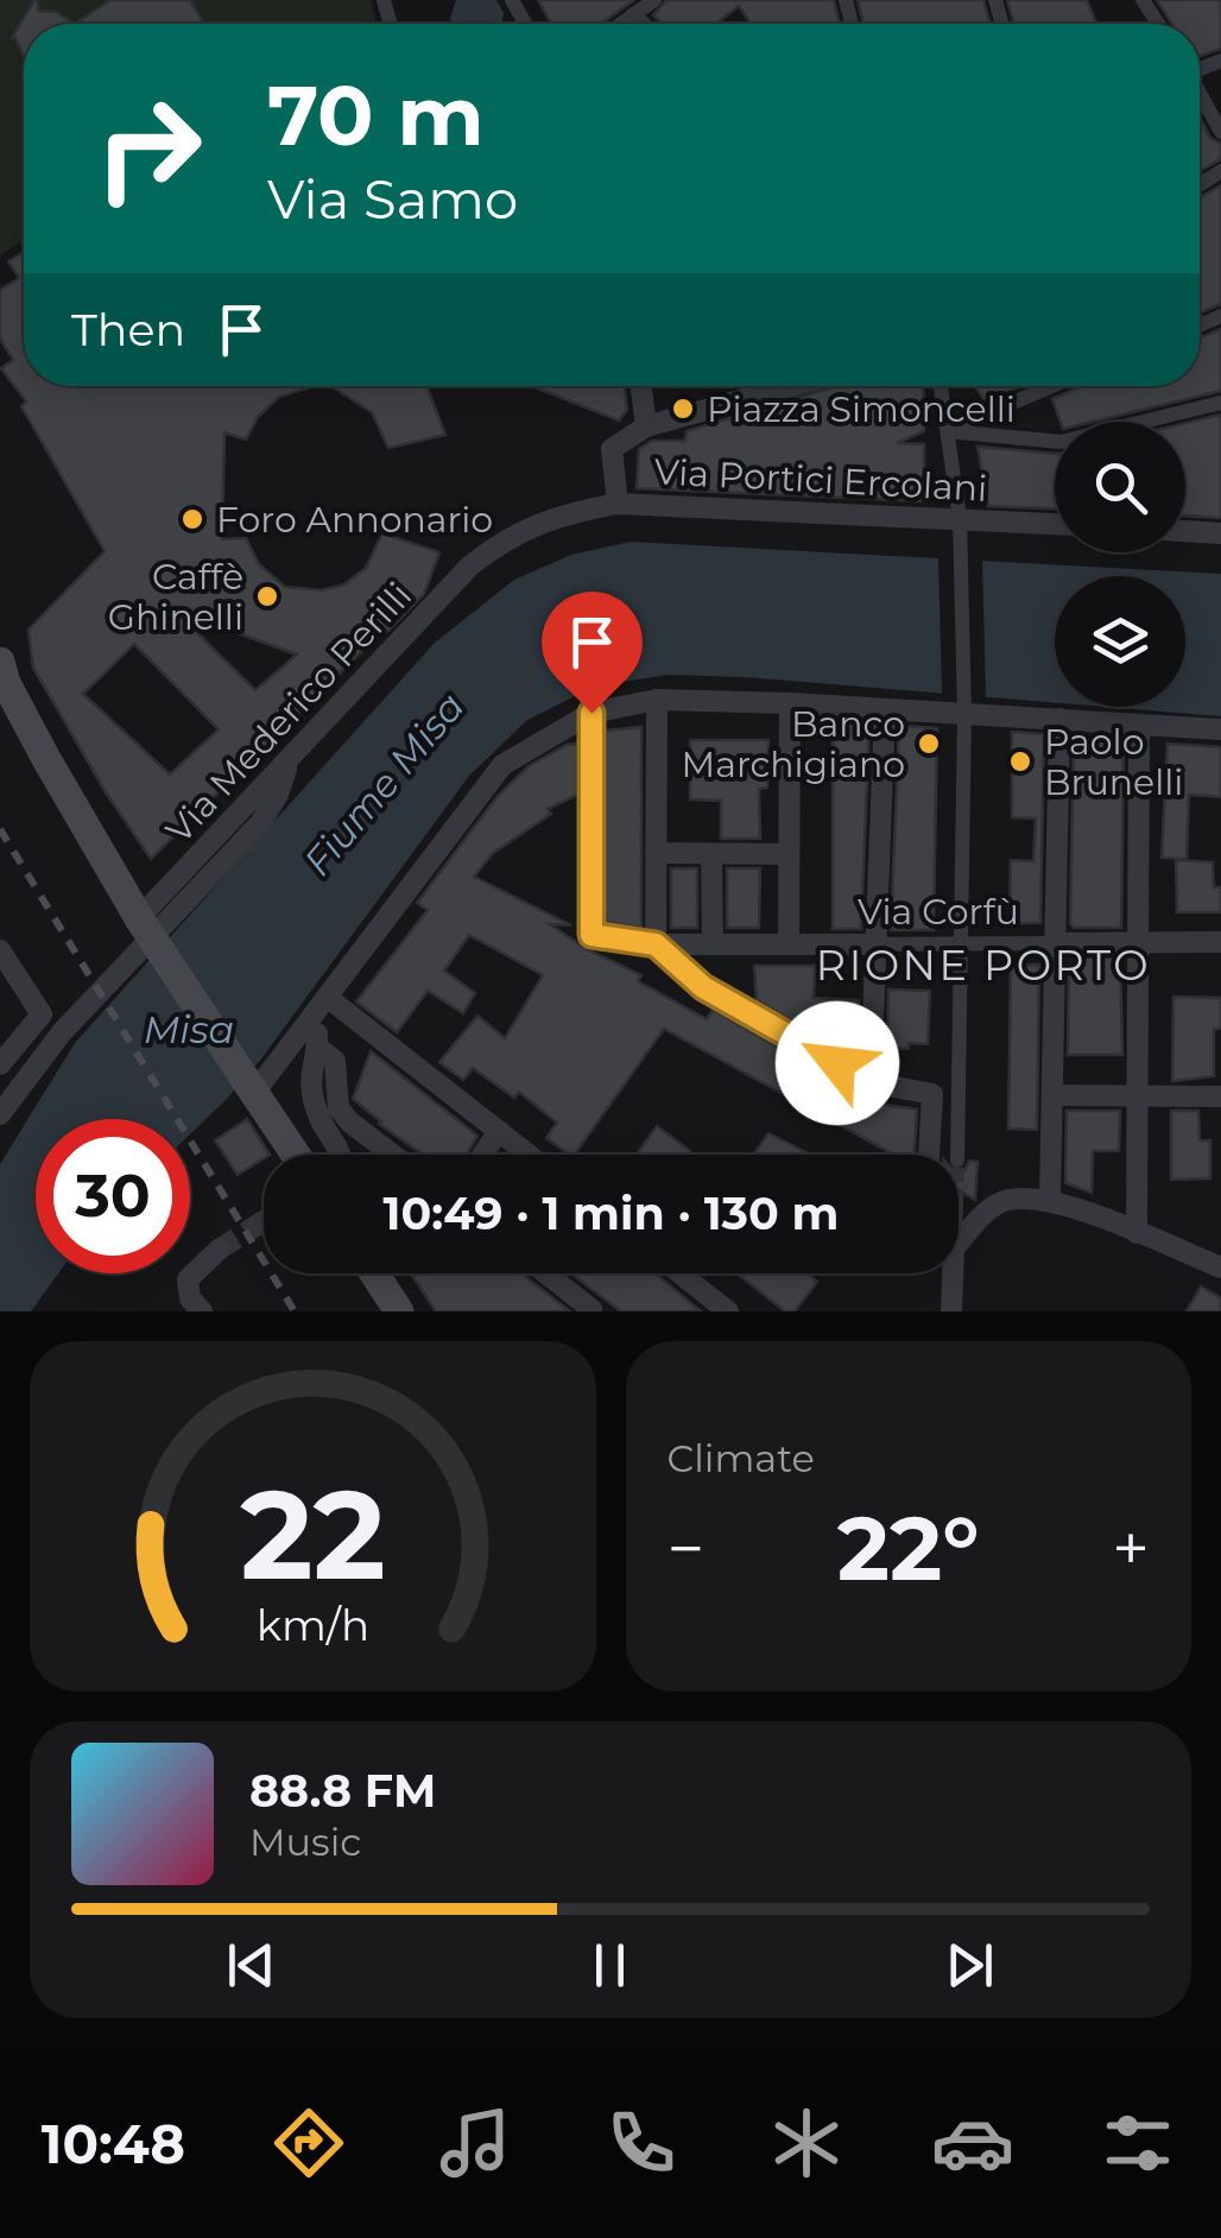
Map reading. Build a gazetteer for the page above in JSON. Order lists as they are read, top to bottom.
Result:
{
  "streets": {
    "street": ["Via Portici Ercolani", "Via Mederico Perilli", "Via Corfù"]
  },
  "crossings": [
    ["Via Portici Ercolani", "Via Mederico Perilli"]
  ],
  "districts": ["RIONE PORTO"],
  "water": ["Fiume Misa", "Misa"],
  "places": [
    "Piazza Simoncelli",
    "Foro Annonario",
    "Caffè Ghinelli",
    "Banco Marchigiano",
    "Paolo Brunelli"
  ],
  "page": {
    "turn": ["70 m", "Via Samo"],
    "then": "Then",
    "limit": "30",
    "trip": "10:49 · 1 min · 130 m",
    "tile": "Climate",
    "heat": ["−", "22°", "+"],
    "song": ["88.8 FM", "Music"],
    "tabs": "10:48",
    "gauge": ["22", "km/h"]
  }
}
